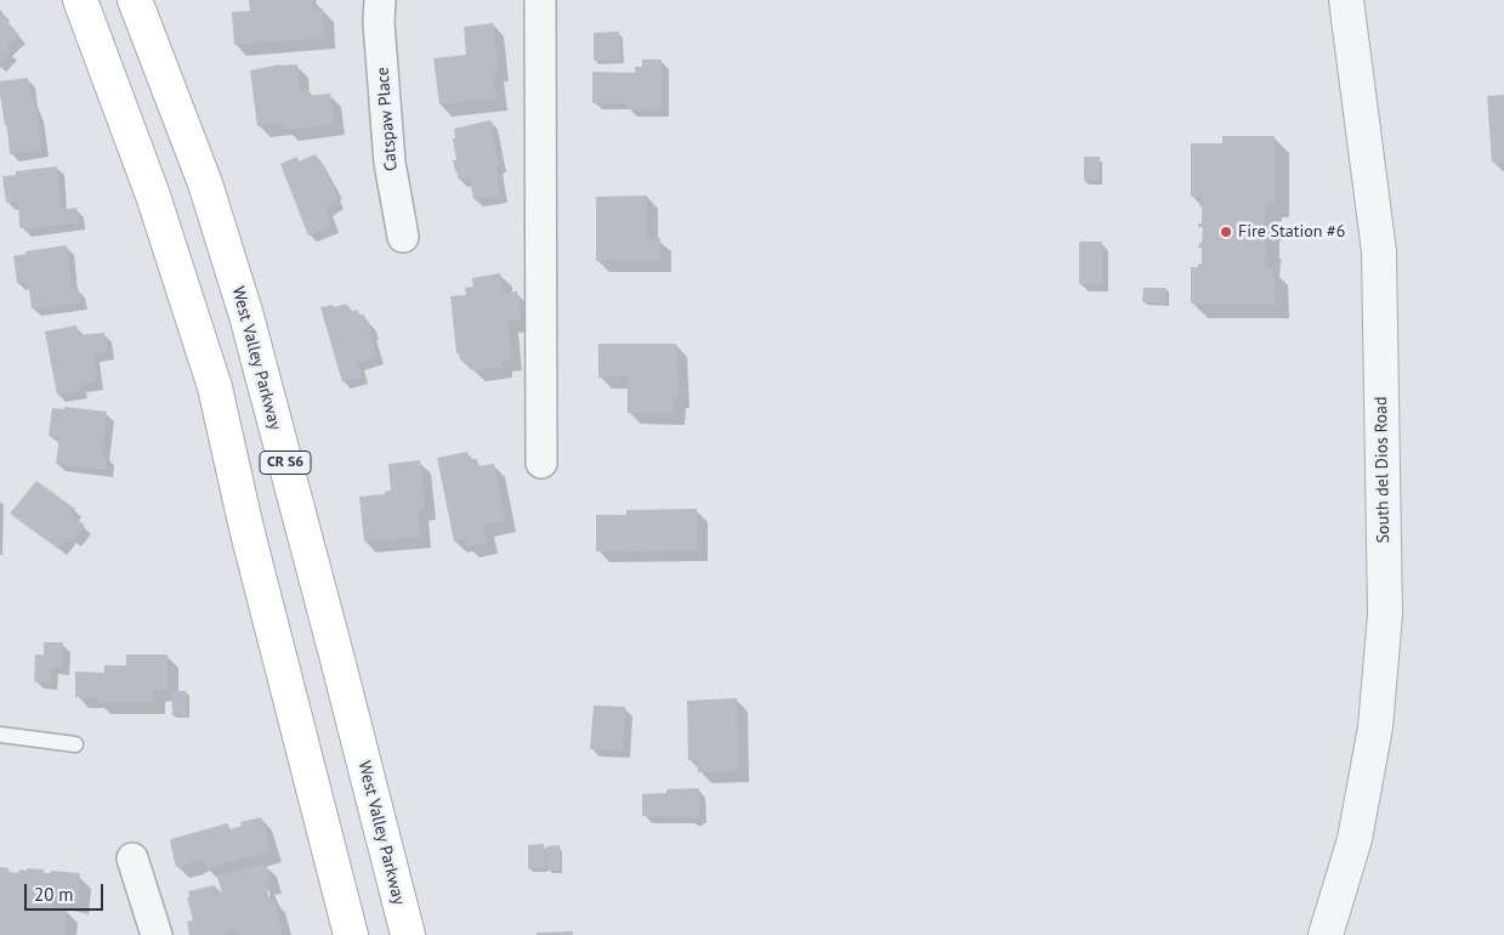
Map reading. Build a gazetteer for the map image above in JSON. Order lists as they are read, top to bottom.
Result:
{
  "streets": {
    "main road": ["West Valley Parkway", "CR S6"],
    "street": ["Catspaw Place", "South del Dios Road"]
  },
  "places": ["Fire Station #6"],
  "scale_bar": "20 m"
}
